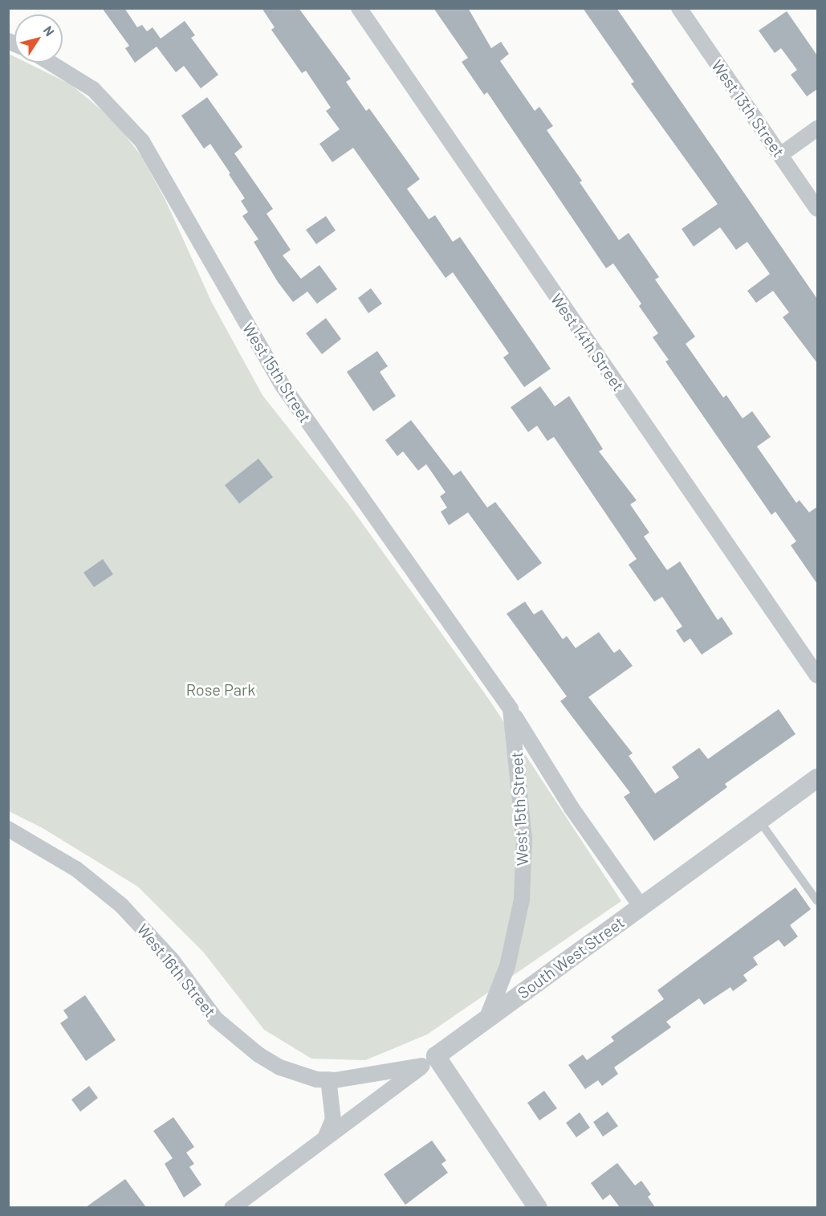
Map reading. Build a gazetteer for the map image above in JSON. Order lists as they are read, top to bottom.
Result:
{
  "streets": {
    "street": [
      "West 13th Street",
      "West 14th Street",
      "West 15th Street",
      "South West Street",
      "West 16th Street"
    ]
  },
  "crossings": [
    ["West 15th Street", "South West Street"],
    ["South West Street", "West 16th Street"]
  ],
  "parks": ["Rose Park"],
  "north": "top right"
}
